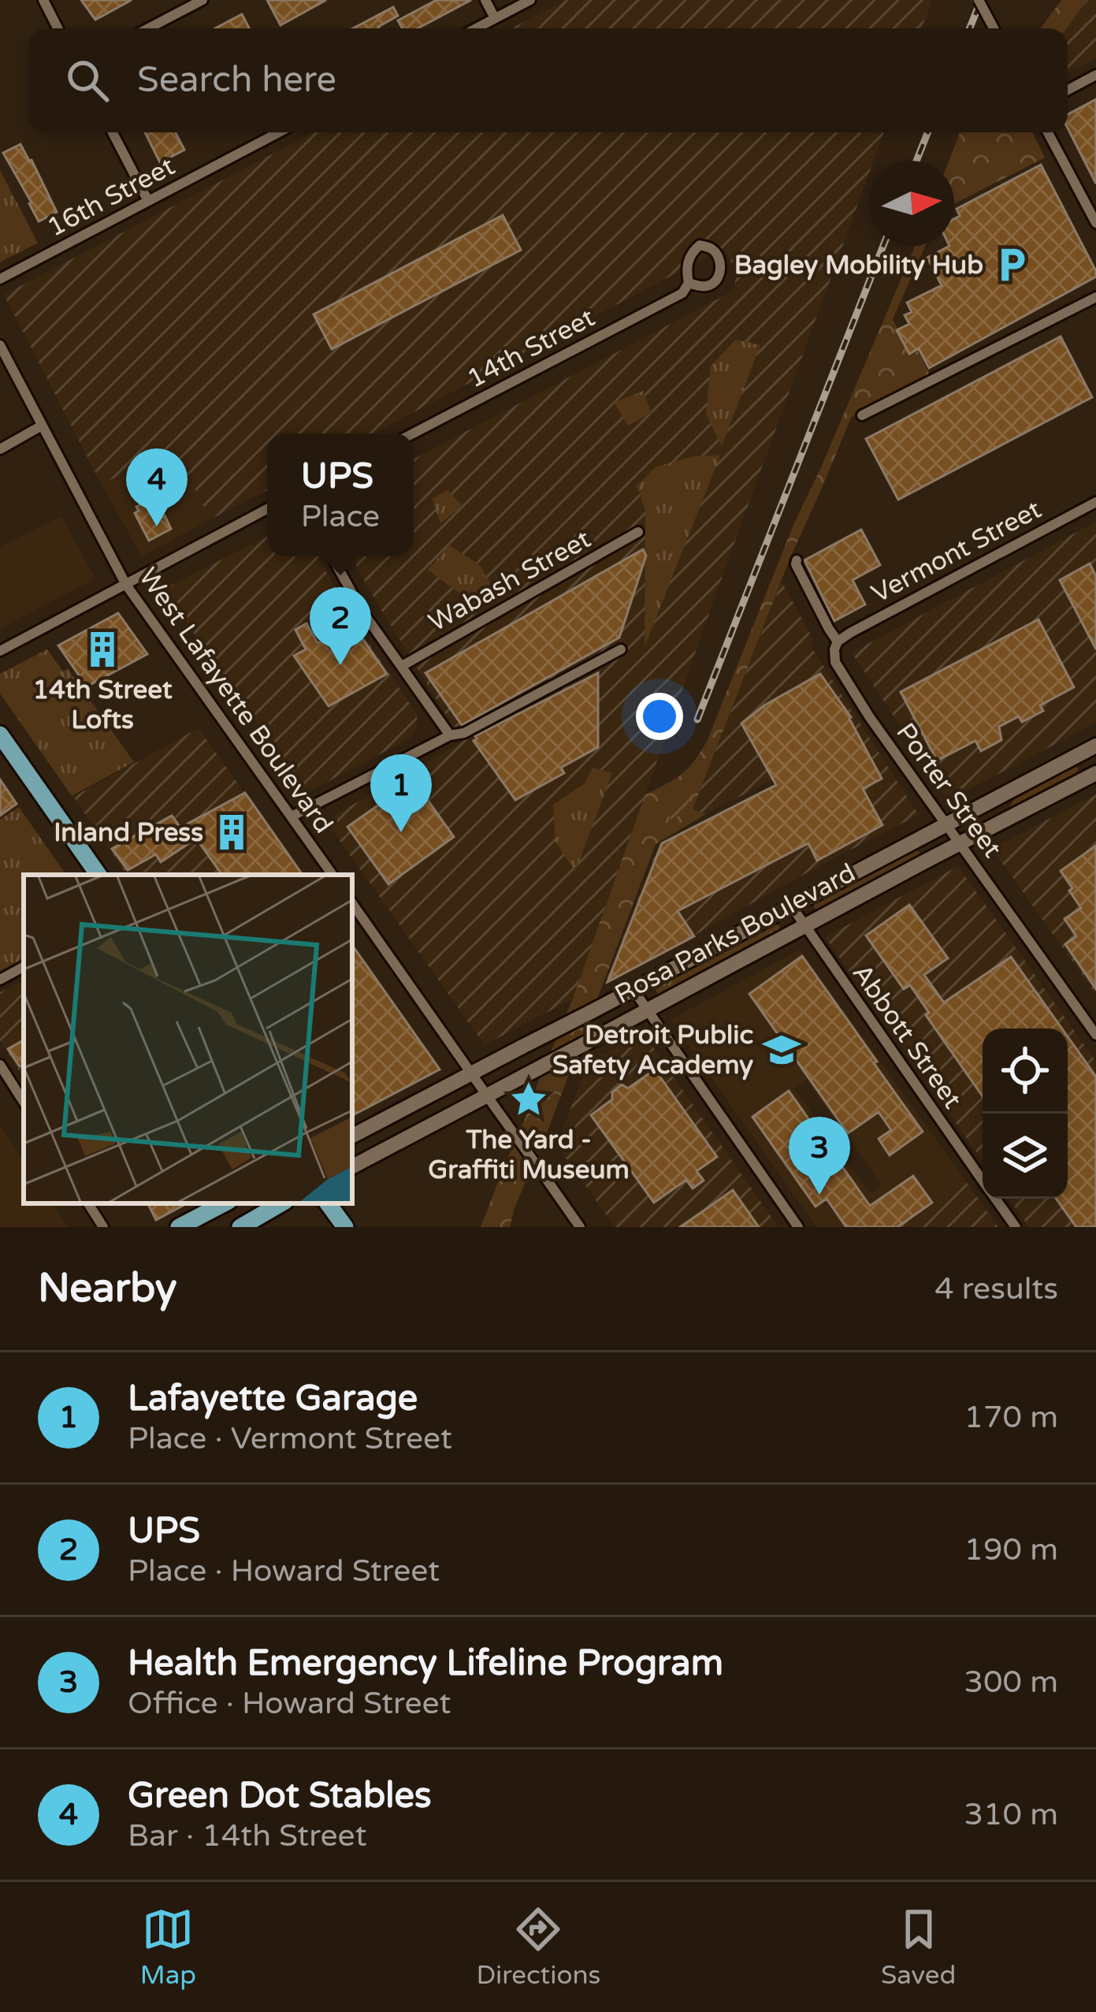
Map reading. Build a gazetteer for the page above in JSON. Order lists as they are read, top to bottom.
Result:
{
  "streets": {
    "main road": ["Rosa Parks Boulevard"],
    "street": [
      "16th Street",
      "14th Street",
      "Vermont Street",
      "Wabash Street",
      "West Lafayette Boulevard",
      "Porter Street",
      "Abbott Street"
    ]
  },
  "crossings": [
    ["Vermont Street", "Porter Street"],
    ["Porter Street", "Rosa Parks Boulevard"],
    ["Rosa Parks Boulevard", "Abbott Street"]
  ],
  "places": {
    "parking": ["Bagley Mobility Hub"],
    "building": ["14th Street Lofts", "Inland Press"],
    "school or university": ["Detroit Public Safety Academy"],
    "place": ["The Yard - Graffiti Museum"]
  },
  "north": "right",
  "page": {
    "search": "Search here",
    "popup": ["UPS", "Place"],
    "pins": [
      "4",
      "2",
      "1",
      "3"
    ],
    "heading": ["Nearby", "4 results"],
    "list": [
      {
        "mark": "1",
        "name": "Lafayette Garage",
        "note": "Place · Vermont Street",
        "value": "170 m"
      },
      {
        "mark": "2",
        "name": "UPS",
        "note": "Place · Howard Street",
        "value": "190 m"
      },
      {
        "mark": "3",
        "name": "Health Emergency Lifeline Program",
        "note": "Office · Howard Street",
        "value": "300 m"
      },
      {
        "mark": "4",
        "name": "Green Dot Stables",
        "note": "Bar · 14th Street",
        "value": "310 m"
      }
    ],
    "nav": ["Map", "Directions", "Saved"]
  }
}
